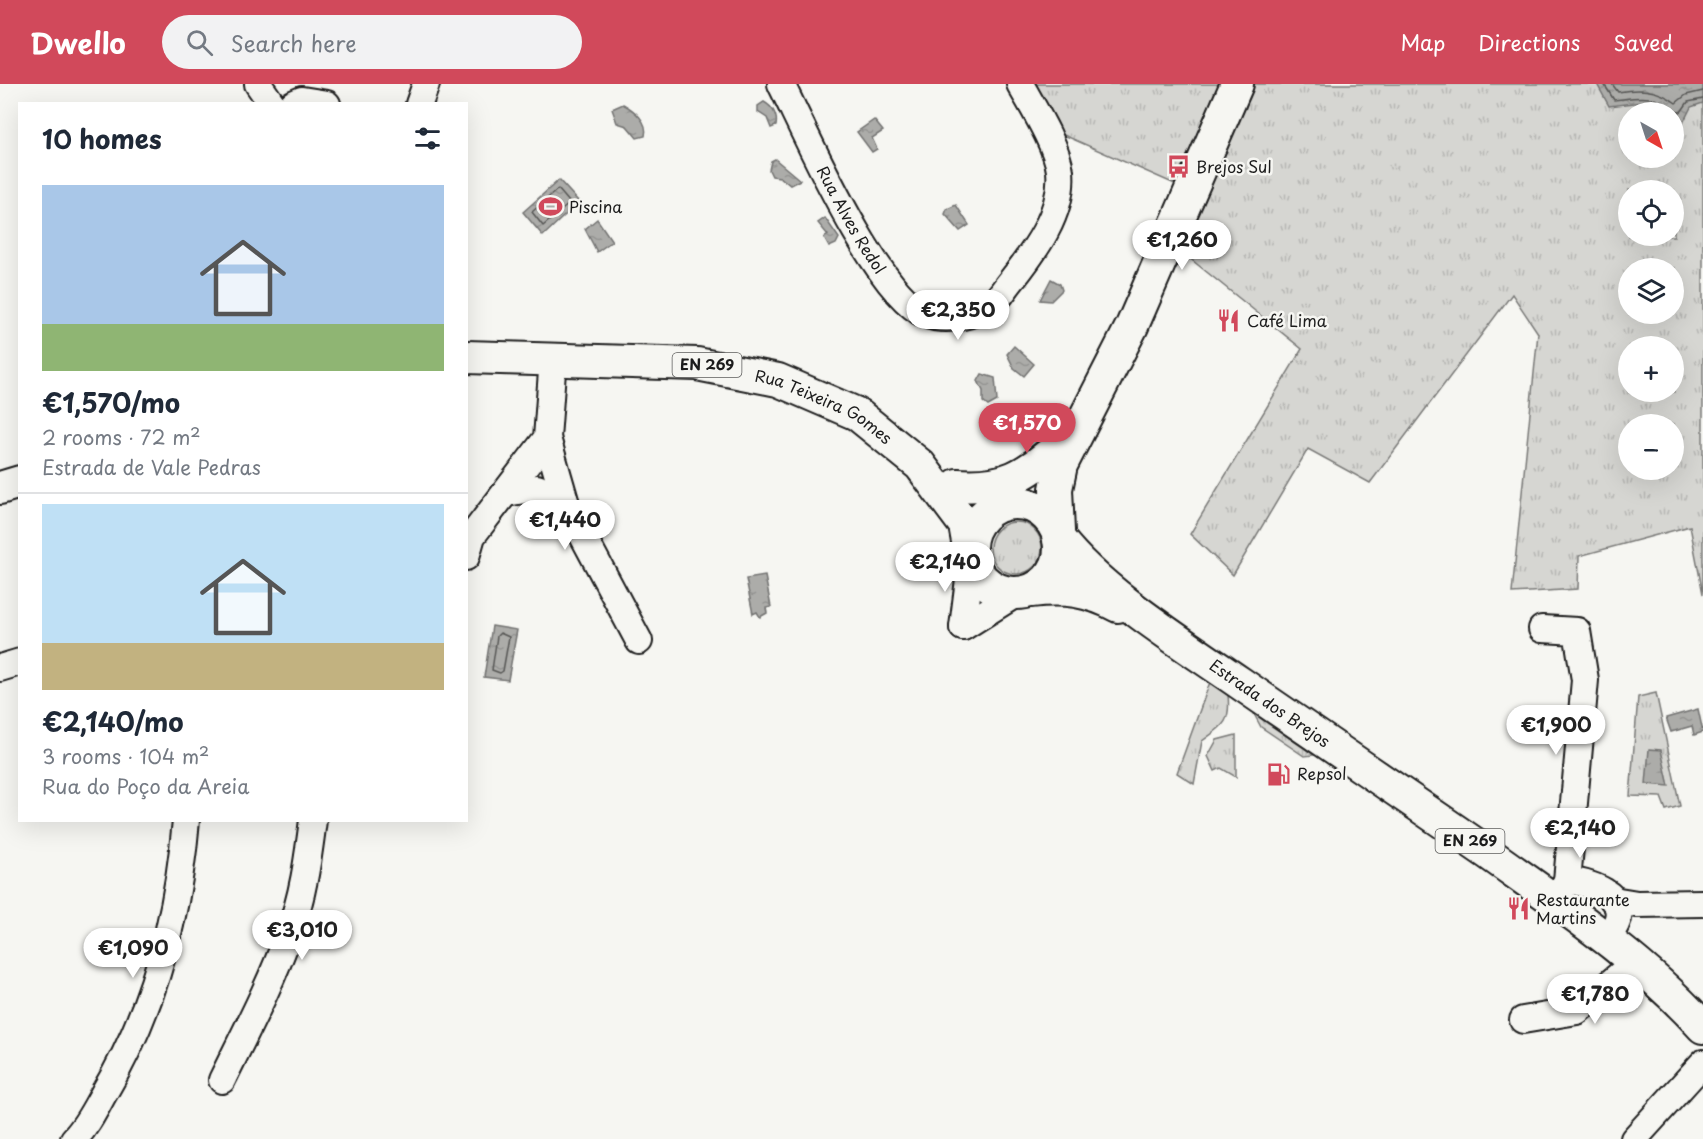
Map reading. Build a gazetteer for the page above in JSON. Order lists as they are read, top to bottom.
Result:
{
  "streets": {
    "main road": ["EN 269", "Rua Teixeira Gomes", "Estrada dos Brejos"],
    "street": ["Rua Alves Redol"]
  },
  "crossings": [
    ["EN 269", "Rua Teixeira Gomes"],
    ["EN 269", "Estrada dos Brejos"],
    ["Rua Teixeira Gomes", "Estrada dos Brejos"]
  ],
  "places": {
    "bus stop": ["Brejos Sul"],
    "sports": ["Piscina"],
    "restaurant": ["Café Lima", "Restaurante Martins"],
    "fuel station": ["Repsol"]
  },
  "north": "bottom right",
  "page": {
    "header": "Dwello",
    "search": "Search here",
    "nav": ["Map", "Directions", "Saved"],
    "map_buttons": ["+", "−"],
    "heading": "10 homes",
    "list": [
      {
        "name": "€1,570/mo",
        "note": "2 rooms · 72 m² · Estrada de Vale Pedras"
      },
      {
        "name": "€2,140/mo",
        "note": "3 rooms · 104 m² · Rua do Poço da Areia"
      }
    ],
    "price": [
      "€1,260",
      "€2,350",
      "€1,570",
      "€1,440",
      "€2,140",
      "€1,900",
      "€2,140",
      "€3,010",
      "€1,090",
      "€1,780"
    ]
  }
}
